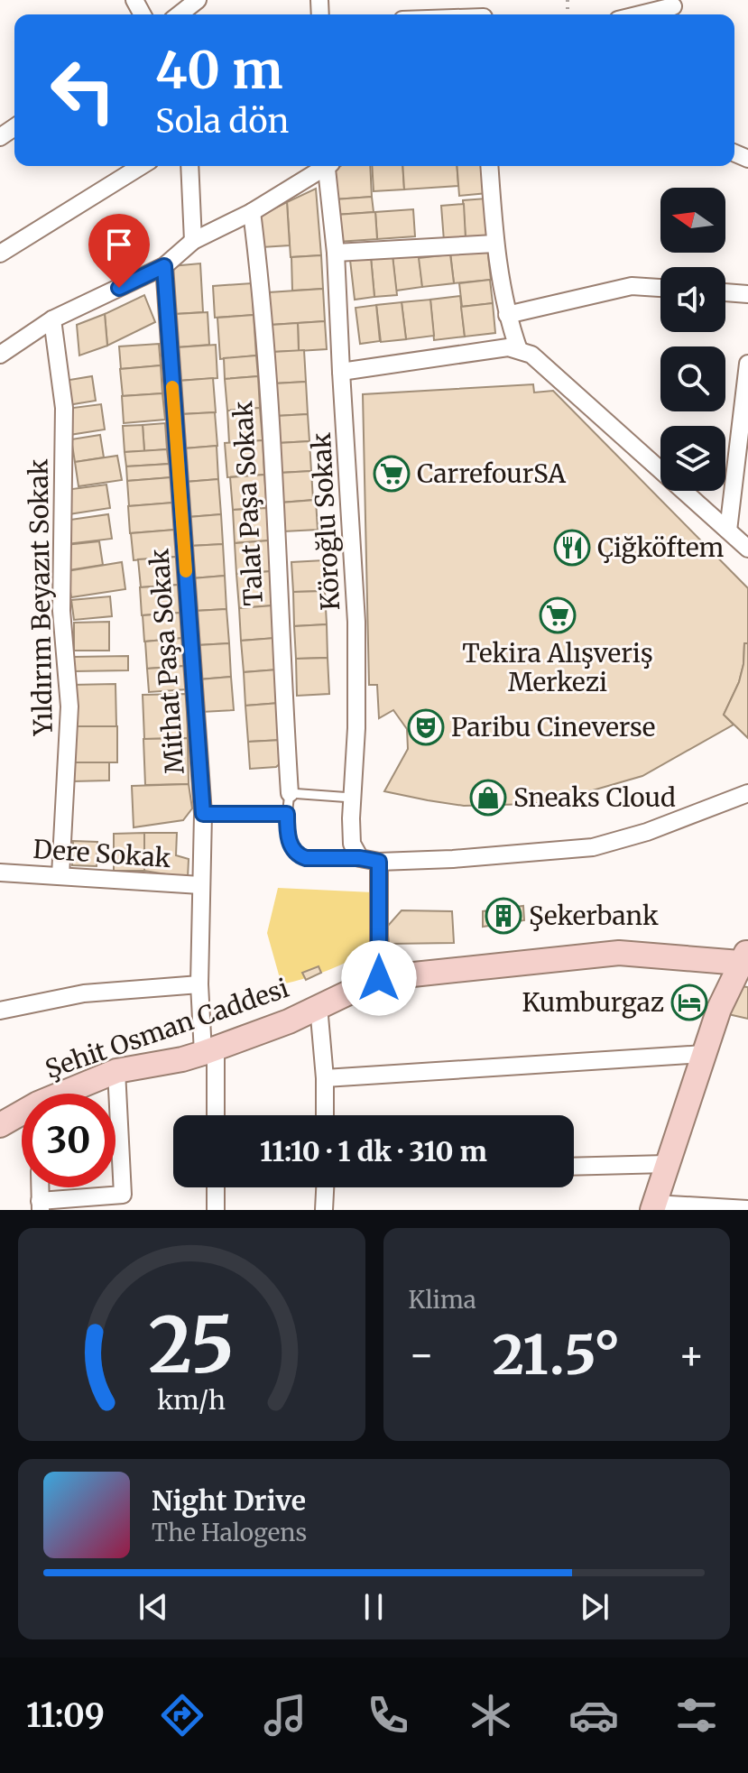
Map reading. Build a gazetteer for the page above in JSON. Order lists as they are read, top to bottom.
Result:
{
  "streets": {
    "street": [
      "Talat Paşa Sokak",
      "Köroğlu Sokak",
      "Yıldırım Beyazıt Sokak",
      "Mithat Paşa Sokak",
      "Dere Sokak",
      "Şehit Osman Caddesi"
    ]
  },
  "crossings": [
    ["Yıldırım Beyazıt Sokak", "Dere Sokak"],
    ["Mithat Paşa Sokak", "Dere Sokak"],
    ["Mithat Paşa Sokak", "Şehit Osman Caddesi"]
  ],
  "places": {
    "supermarket": ["CarrefourSA", "Tekira Alışveriş Merkezi"],
    "restaurant": ["Çiğköftem"],
    "theatre": ["Paribu Cineverse"],
    "shop": ["Sneaks Cloud"],
    "building": ["Şekerbank"],
    "hotel": ["Kumburgaz"]
  },
  "north": "left",
  "page": {
    "turn": ["40 m", "Sola dön"],
    "limit": "30",
    "trip": "11:10 · 1 dk · 310 m",
    "tile": "Klima",
    "heat": ["−", "21.5°", "+"],
    "song": ["Night Drive", "The Halogens"],
    "tabs": "11:09",
    "gauge": ["25", "km/h"]
  }
}
